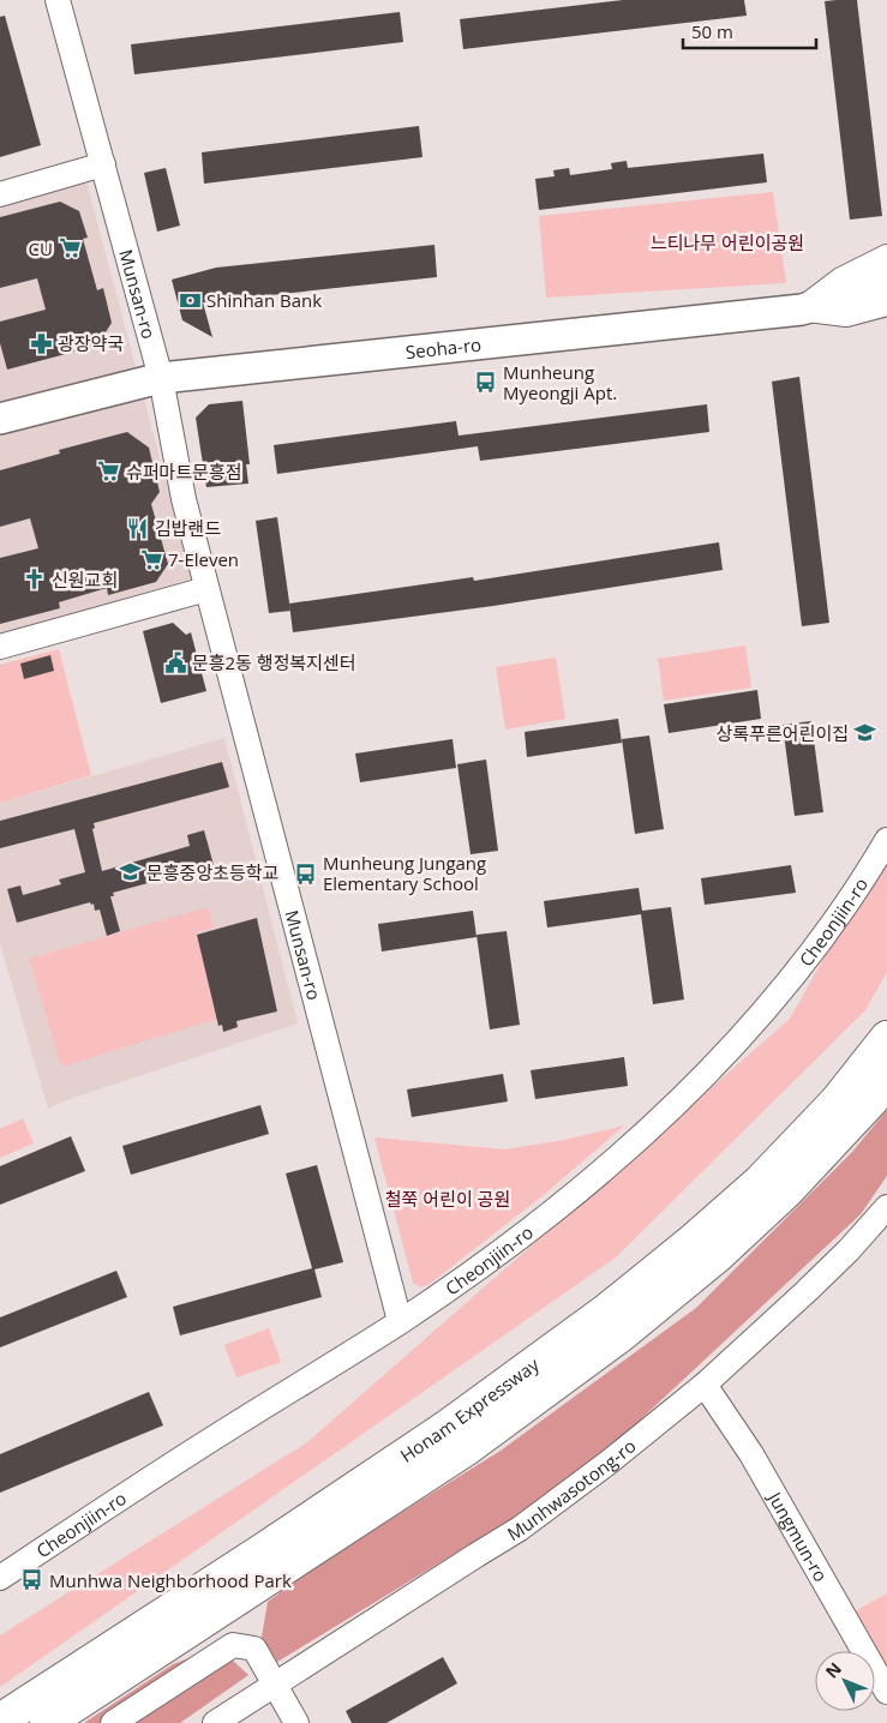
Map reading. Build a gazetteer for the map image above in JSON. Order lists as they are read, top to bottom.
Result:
{
  "streets": {
    "highway": ["Honam Expressway"],
    "main road": ["Seoha-ro"],
    "street": [
      "Munsan-ro",
      "Cheonjiin-ro",
      "Munhwasotong-ro",
      "Jungmun-ro"
    ]
  },
  "crossings": [
    ["Munsan-ro", "Seoha-ro"],
    ["Munsan-ro", "Cheonjiin-ro"],
    ["Munhwasotong-ro", "Jungmun-ro"]
  ],
  "parks": ["느티나무 어린이공원", "철쭉 어린이 공원"],
  "places": {
    "supermarket": ["CU", "슈퍼마트문흥점", "7-Eleven"],
    "bank": ["Shinhan Bank"],
    "pharmacy": ["광장약국"],
    "bus stop": ["Munheung Myeongji Apt.", "Munheung Jungang Elementary School", "Munhwa Neighborhood Park"],
    "restaurant": ["김밥랜드"],
    "church": ["신원교회"],
    "public building": ["문흥2동 행정복지센터"],
    "school or university": ["상록푸른어린이집", "문흥중앙초등학교"]
  },
  "scale_bar": "50 m",
  "north": "top left"
}
